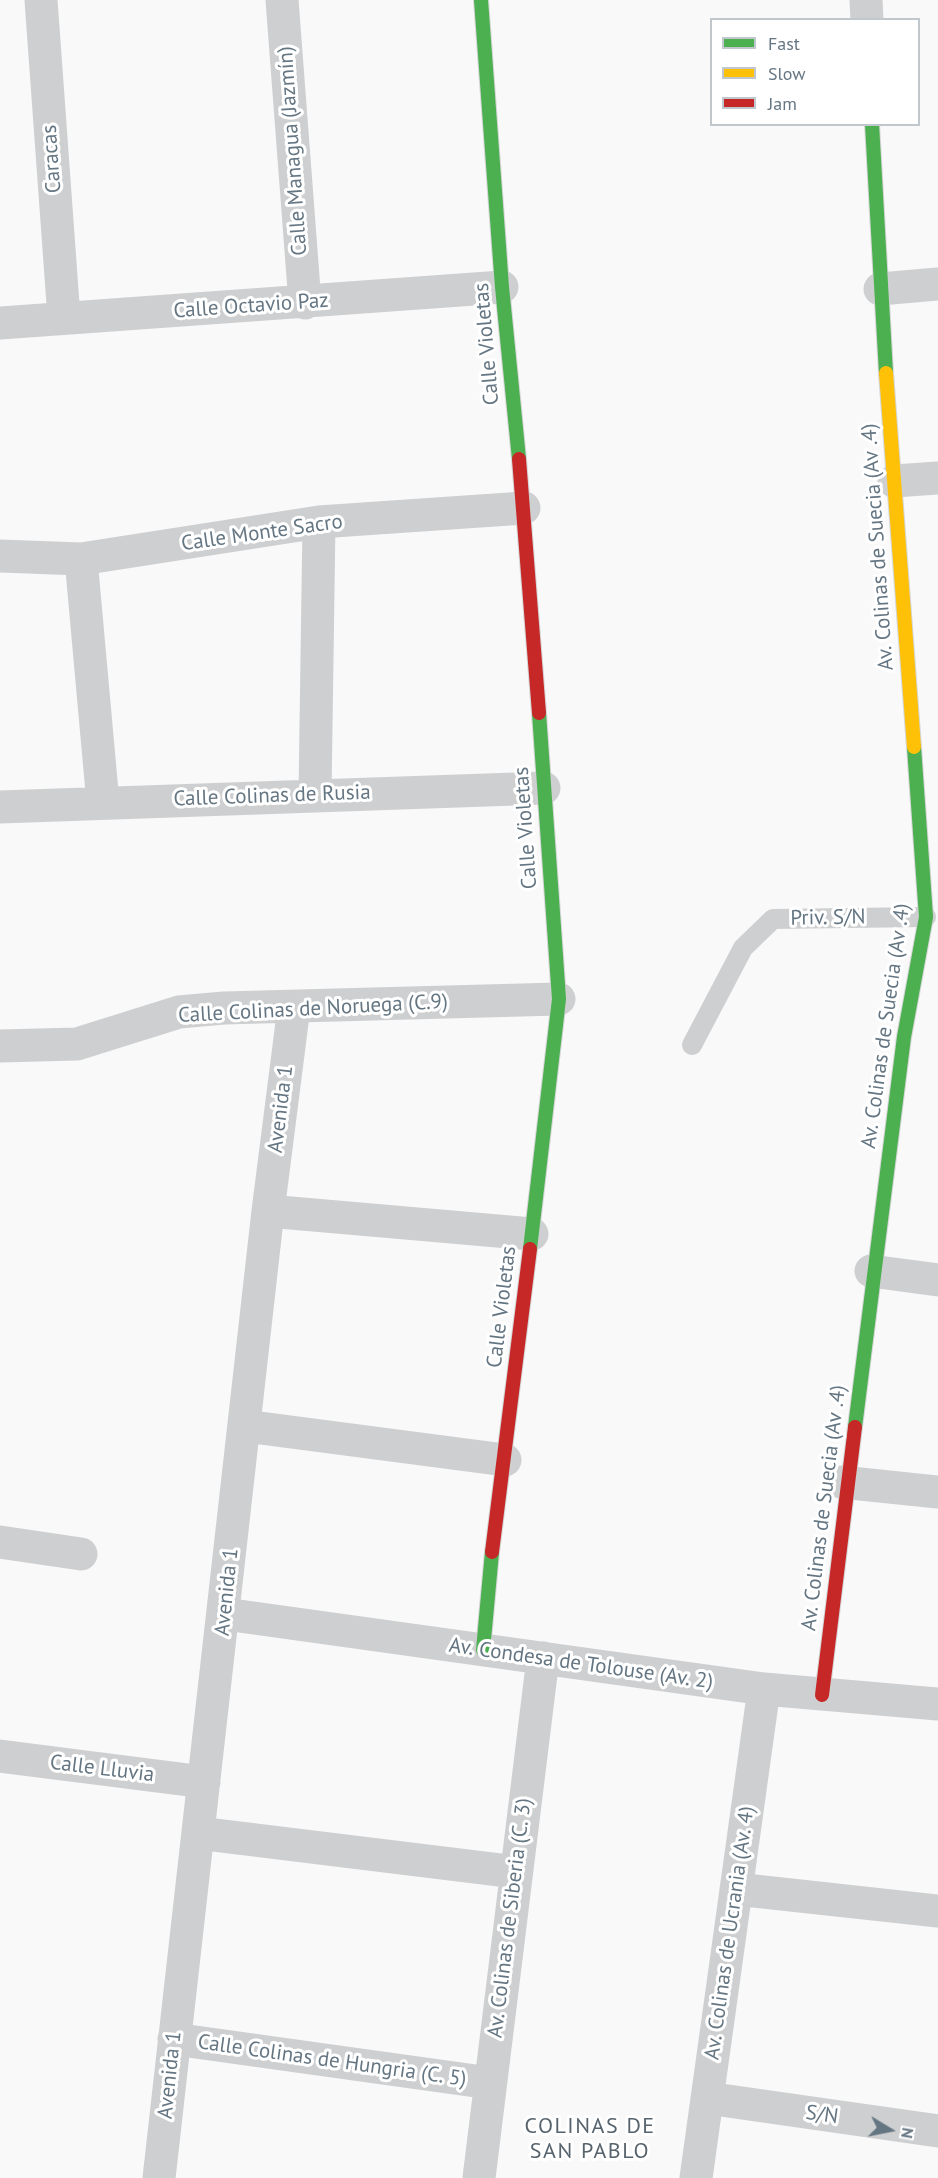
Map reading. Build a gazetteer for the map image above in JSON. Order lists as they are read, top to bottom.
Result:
{
  "streets": {
    "street": [
      "Calle Managua (Jazmín)",
      "Caracas",
      "Calle Octavio Paz",
      "Calle Violetas",
      "Calle Monte Sacro",
      "Av. Colinas de Suecia (Av .4)",
      "Calle Colinas de Rusia",
      "Calle Colinas de Noruega (C.9)",
      "Avenida 1",
      "Av. Condesa de Tolouse (Av. 2)",
      "Calle Lluvia",
      "Av. Colinas de Siberia (C. 3)",
      "Av. Colinas de Ucrania (Av. 4)",
      "Calle Colinas de Hungria (C. 5)",
      "S/N"
    ],
    "lane": ["Priv. S/N"]
  },
  "crossings": [
    ["Calle Managua (Jazmín)", "Calle Octavio Paz"],
    ["Caracas", "Calle Octavio Paz"],
    ["Calle Octavio Paz", "Calle Violetas"],
    ["Calle Violetas", "Calle Monte Sacro"],
    ["Calle Violetas", "Calle Colinas de Rusia"],
    ["Calle Violetas", "Calle Colinas de Noruega (C.9)"],
    ["Calle Violetas", "Av. Condesa de Tolouse (Av. 2)"],
    ["Av. Colinas de Suecia (Av .4)", "Priv. S/N"],
    ["Av. Colinas de Suecia (Av .4)", "Av. Condesa de Tolouse (Av. 2)"],
    ["Calle Colinas de Noruega (C.9)", "Avenida 1"],
    ["Avenida 1", "Av. Condesa de Tolouse (Av. 2)"],
    ["Avenida 1", "Calle Lluvia"],
    ["Avenida 1", "Calle Colinas de Hungria (C. 5)"],
    ["Av. Condesa de Tolouse (Av. 2)", "Av. Colinas de Siberia (C. 3)"],
    ["Av. Condesa de Tolouse (Av. 2)", "Av. Colinas de Ucrania (Av. 4)"],
    ["Av. Colinas de Siberia (C. 3)", "Calle Colinas de Hungria (C. 5)"],
    ["Av. Colinas de Ucrania (Av. 4)", "S/N"]
  ],
  "districts": ["COLINAS DE SAN PABLO"],
  "legend": ["Fast", "Slow", "Jam"],
  "north": "right"
}
